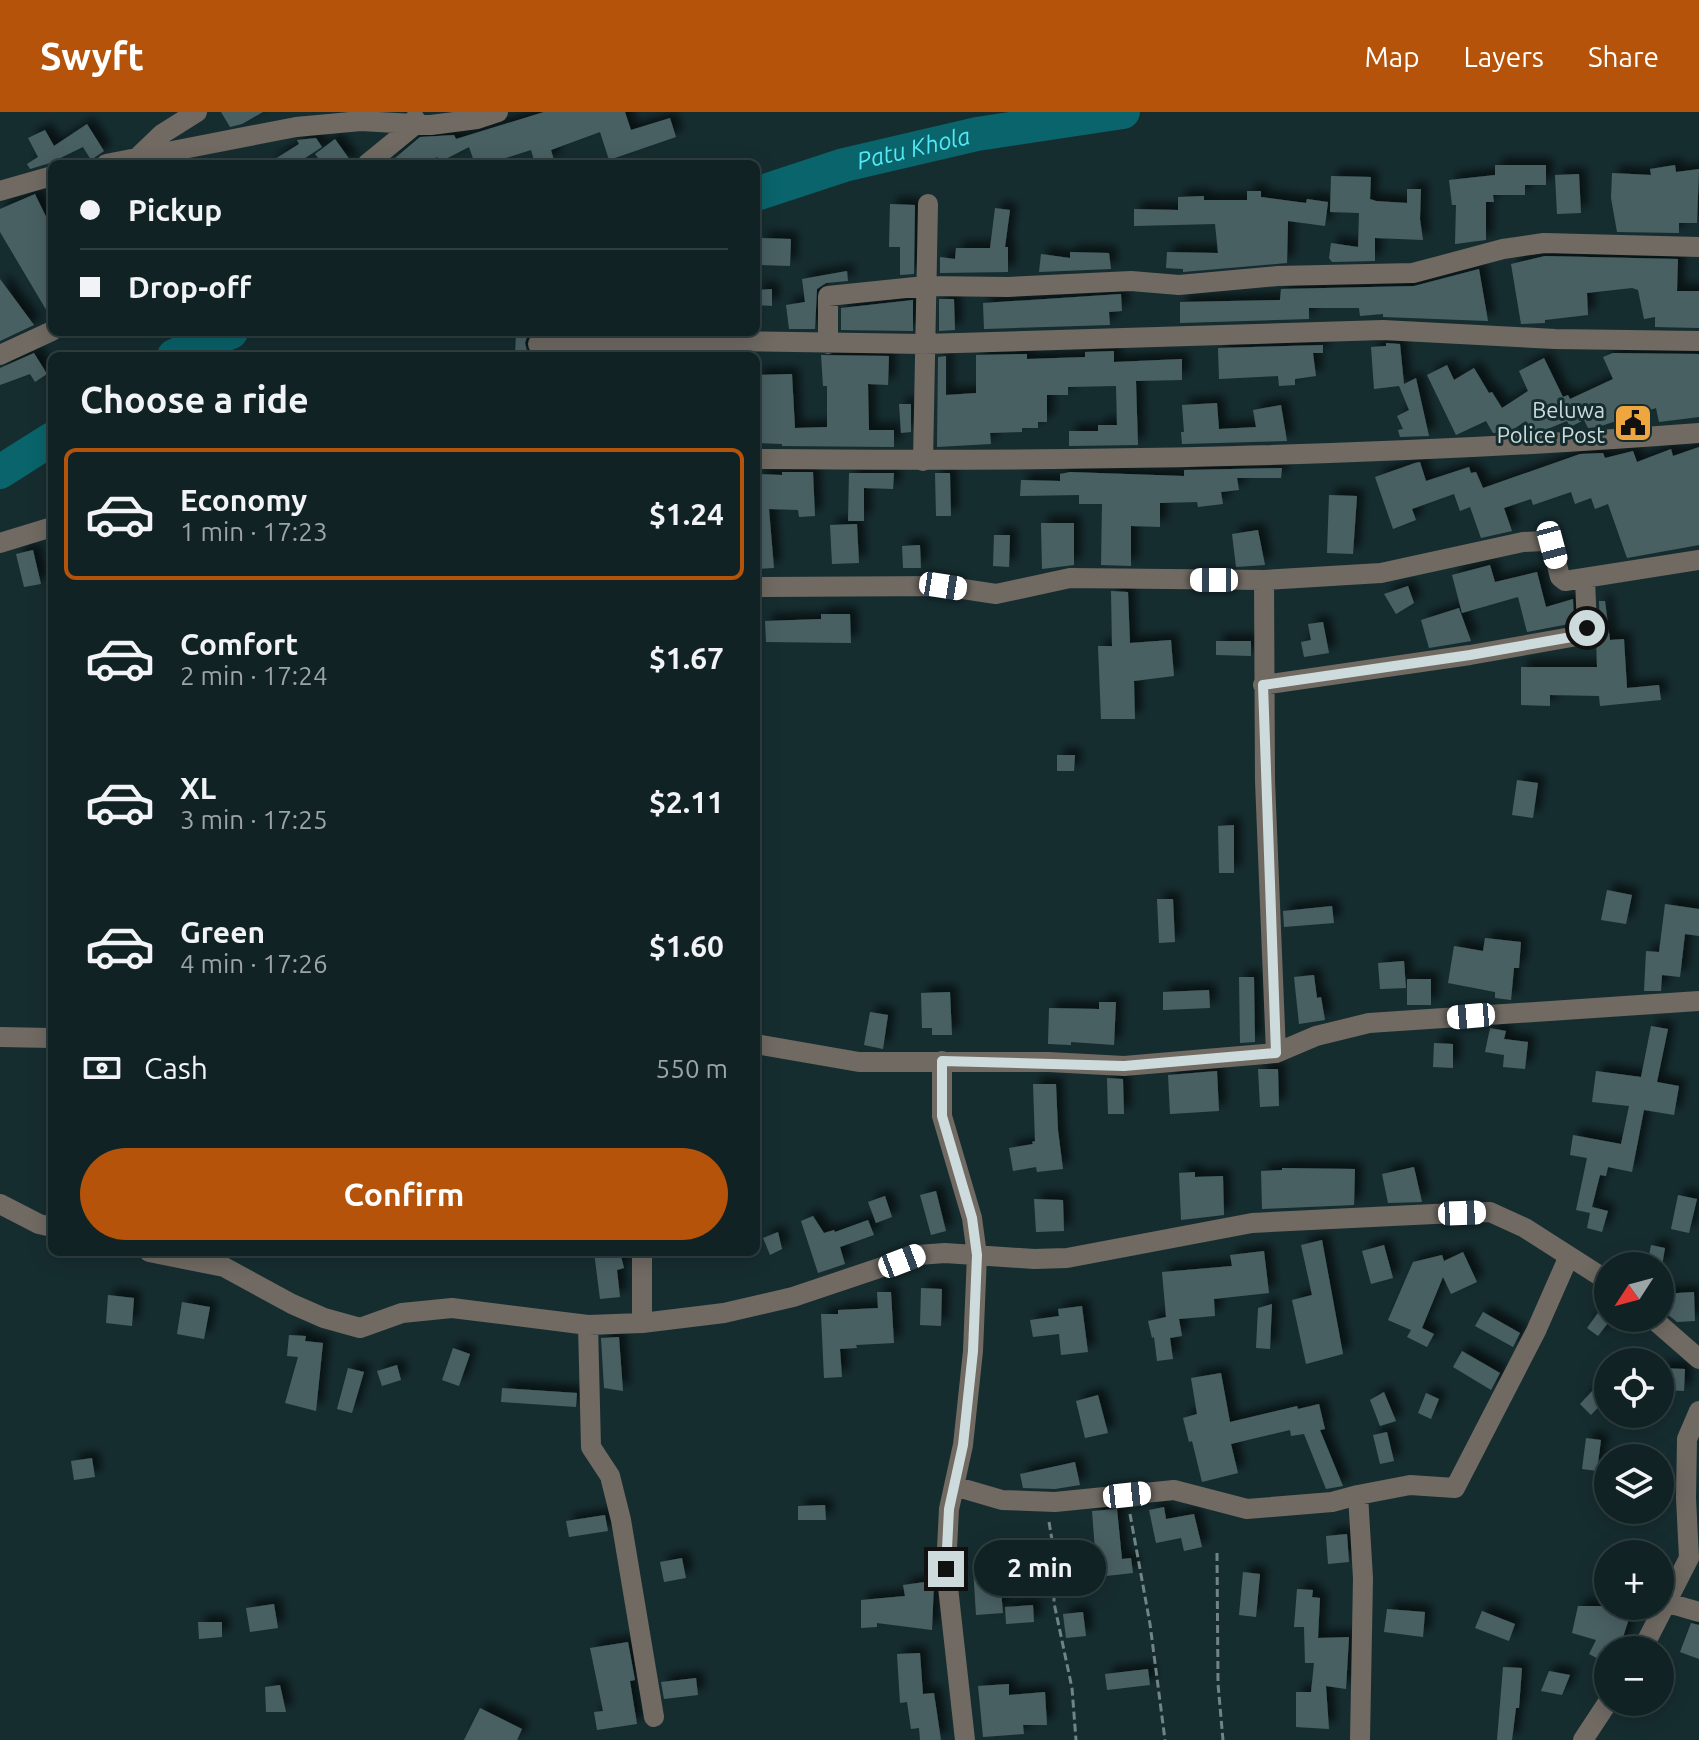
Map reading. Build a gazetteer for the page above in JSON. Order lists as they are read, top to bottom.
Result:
{
  "water": ["Patu Khola"],
  "places": {
    "public building": ["Beluwa Police Post"]
  },
  "north": "bottom left",
  "page": {
    "header": "Swyft",
    "nav": ["Map", "Layers", "Share"],
    "banner": ["Pickup", "Drop-off"],
    "heading": "Choose a ride",
    "list": [
      {
        "name": "Economy",
        "note": "1 min · 17:23",
        "value": "$1.24"
      },
      {
        "name": "Comfort",
        "note": "2 min · 17:24",
        "value": "$1.67"
      },
      {
        "name": "XL",
        "note": "3 min · 17:25",
        "value": "$2.11"
      },
      {
        "name": "Green",
        "note": "4 min · 17:26",
        "value": "$1.60"
      }
    ],
    "pay": ["Cash", "550 m"],
    "buttons": "Confirm",
    "map_buttons": ["+", "−"],
    "bubble": "2 min"
  }
}
